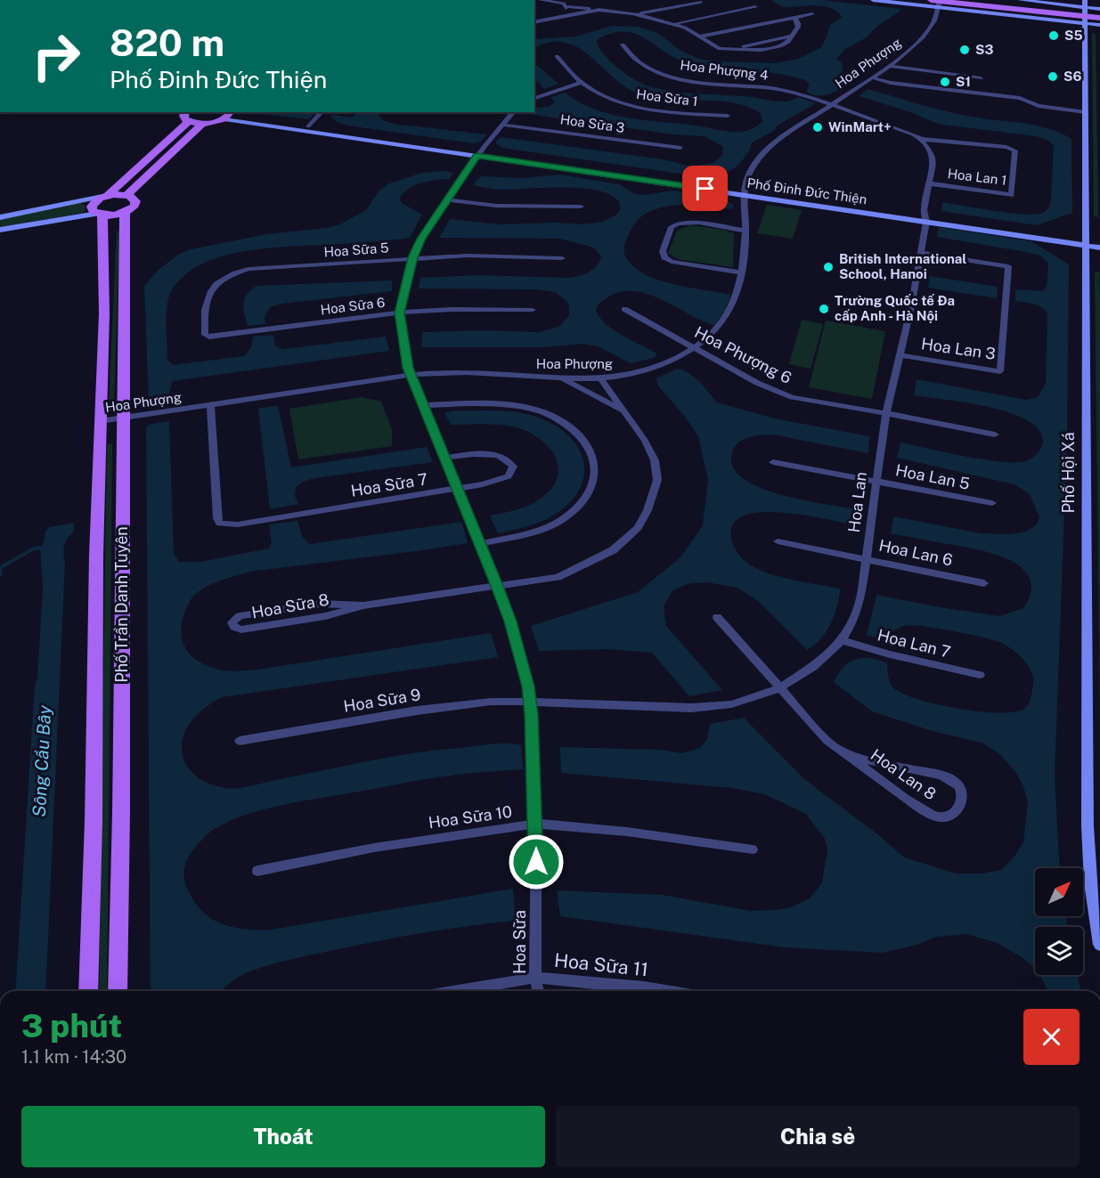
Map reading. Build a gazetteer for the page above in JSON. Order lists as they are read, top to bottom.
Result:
{
  "streets": {
    "main road": ["Phố Đinh Đức Thiện", "Phố Hội Xá", "Phố Trần Danh Tuyên"],
    "street": [
      "Hoa Phượng",
      "Hoa Phượng 4",
      "Hoa Sữa 1",
      "Hoa Sữa 3",
      "Hoa Lan 1",
      "Hoa Sữa 5",
      "Hoa Sữa 6",
      "Hoa Lan 3",
      "Hoa Phượng 6",
      "Hoa Lan 5",
      "Hoa Sữa 7",
      "Hoa Lan",
      "Hoa Lan 6",
      "Hoa Sữa 8",
      "Hoa Lan 7",
      "Hoa Sữa 9",
      "Hoa Lan 8",
      "Hoa Sữa 10",
      "Hoa Sữa",
      "Hoa Sữa 11"
    ]
  },
  "crossings": [
    ["Hoa Phượng", "Hoa Phượng 4"],
    ["Hoa Phượng", "Phố Đinh Đức Thiện"],
    ["Hoa Phượng", "Hoa Phượng 6"],
    ["Hoa Phượng", "Hoa Sữa 7"],
    ["Hoa Phượng", "Phố Trần Danh Tuyên"],
    ["Hoa Phượng", "Hoa Sữa 8"],
    ["Hoa Phượng", "Hoa Sữa"],
    ["Hoa Sữa 3", "Hoa Sữa"],
    ["Hoa Lan 1", "Hoa Lan"],
    ["Phố Đinh Đức Thiện", "Phố Hội Xá"],
    ["Phố Đinh Đức Thiện", "Hoa Lan"],
    ["Phố Đinh Đức Thiện", "Hoa Sữa"],
    ["Hoa Sữa 5", "Hoa Sữa 6"],
    ["Hoa Sữa 5", "Hoa Sữa"],
    ["Hoa Sữa 6", "Hoa Sữa"],
    ["Hoa Lan 3", "Hoa Lan"],
    ["Hoa Phượng 6", "Hoa Lan"],
    ["Hoa Lan 5", "Hoa Lan"],
    ["Hoa Sữa 7", "Hoa Sữa"],
    ["Hoa Lan", "Hoa Lan 6"],
    ["Hoa Lan", "Hoa Lan 7"],
    ["Hoa Lan", "Hoa Sữa 9"],
    ["Hoa Lan", "Hoa Lan 8"],
    ["Hoa Lan", "Hoa Sữa"],
    ["Hoa Sữa 8", "Hoa Sữa"],
    ["Hoa Sữa 9", "Hoa Sữa"],
    ["Hoa Sữa 10", "Hoa Sữa"],
    ["Hoa Sữa", "Hoa Sữa 11"]
  ],
  "water": ["Sông Cầu Bây"],
  "places": [
    "S5",
    "S3",
    "S6",
    "S1",
    "WinMart+",
    "British International School, Hanoi",
    "Trường Quốc tế Đa cấp Anh - Hà Nội"
  ],
  "north": "top right",
  "page": {
    "turn": ["820 m", "Phố Đinh Đức Thiện"],
    "heading": ["3 phút", "1.1 km · 14:30"],
    "buttons": ["Thoát", "Chia sẻ"]
  }
}
